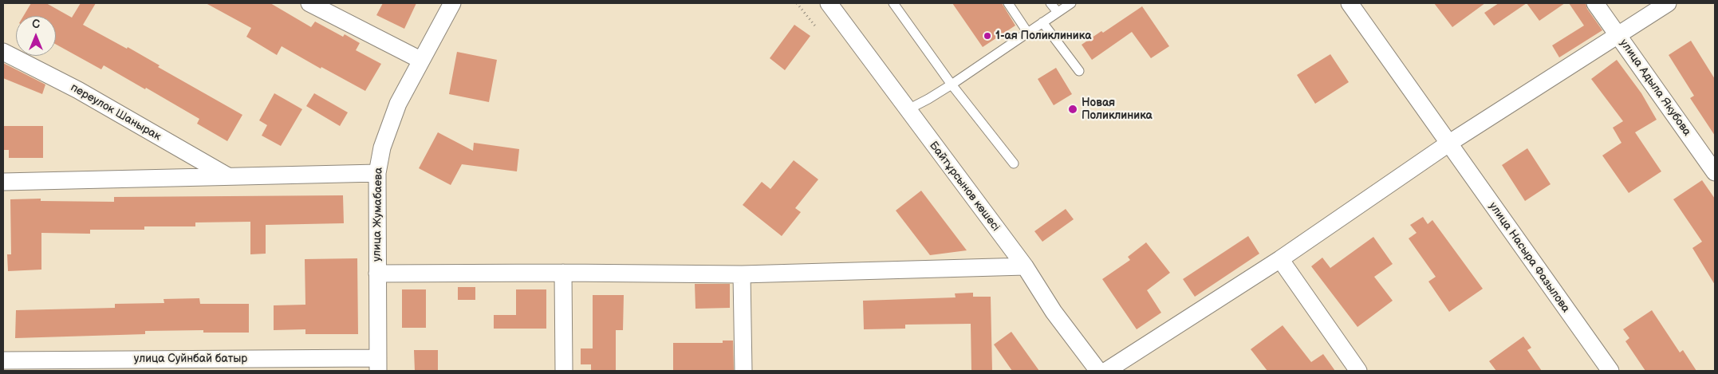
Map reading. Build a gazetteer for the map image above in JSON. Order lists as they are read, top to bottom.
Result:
{
  "streets": {
    "street": [
      "улица Адыла Якубова",
      "переулок Шанырак",
      "Байтұрсынов көшесі",
      "улица Жумабаева",
      "улица Насыра Фазылова",
      "улица Суйнбай батыр"
    ]
  },
  "crossings": [
    ["улица Жумабаева", "улица Суйнбай батыр"]
  ],
  "places": ["1-ая Поликлиника", "Новая Поликлиника"],
  "north": "top"
}
